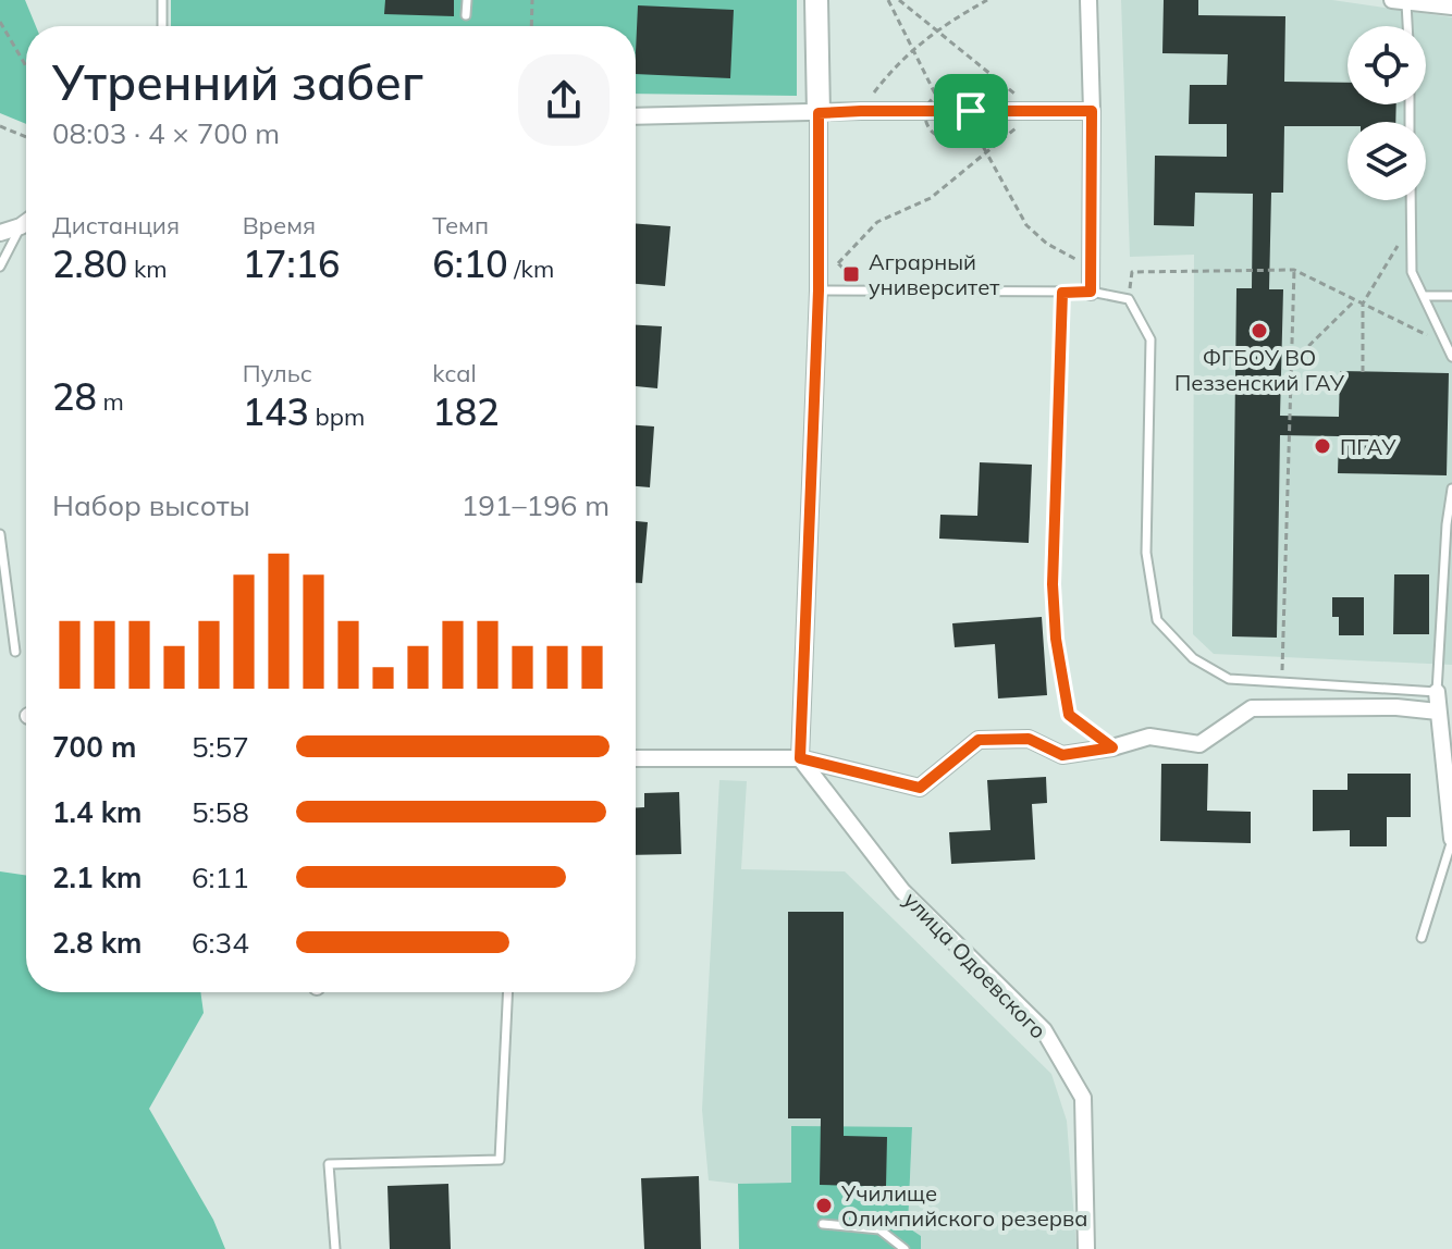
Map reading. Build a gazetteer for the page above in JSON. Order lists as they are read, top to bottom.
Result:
{
  "streets": {
    "street": ["улица Одоевского"]
  },
  "places": {
    "transit": ["Аграрный университет"],
    "other": ["ФГБОУ ВО Пеззенский ГАУ", "ПГАУ", "Училище Олимпийского резерва"]
  },
  "page": {
    "heading": ["Утренний забег", "08:03 · 4 × 700 m"],
    "stats": [
      ["Дистанция", "2.80 km"],
      ["Время", "17:16"],
      ["Темп", "6:10 /km"],
      ["28 m"],
      ["Пульс", "143 bpm"],
      ["kcal", "182"]
    ],
    "chart": ["Набор высоты", "191–196 m"],
    "list": [
      {
        "name": "700 m",
        "note": "5:57"
      },
      {
        "name": "1.4 km",
        "note": "5:58"
      },
      {
        "name": "2.1 km",
        "note": "6:11"
      },
      {
        "name": "2.8 km",
        "note": "6:34"
      }
    ]
  }
}
